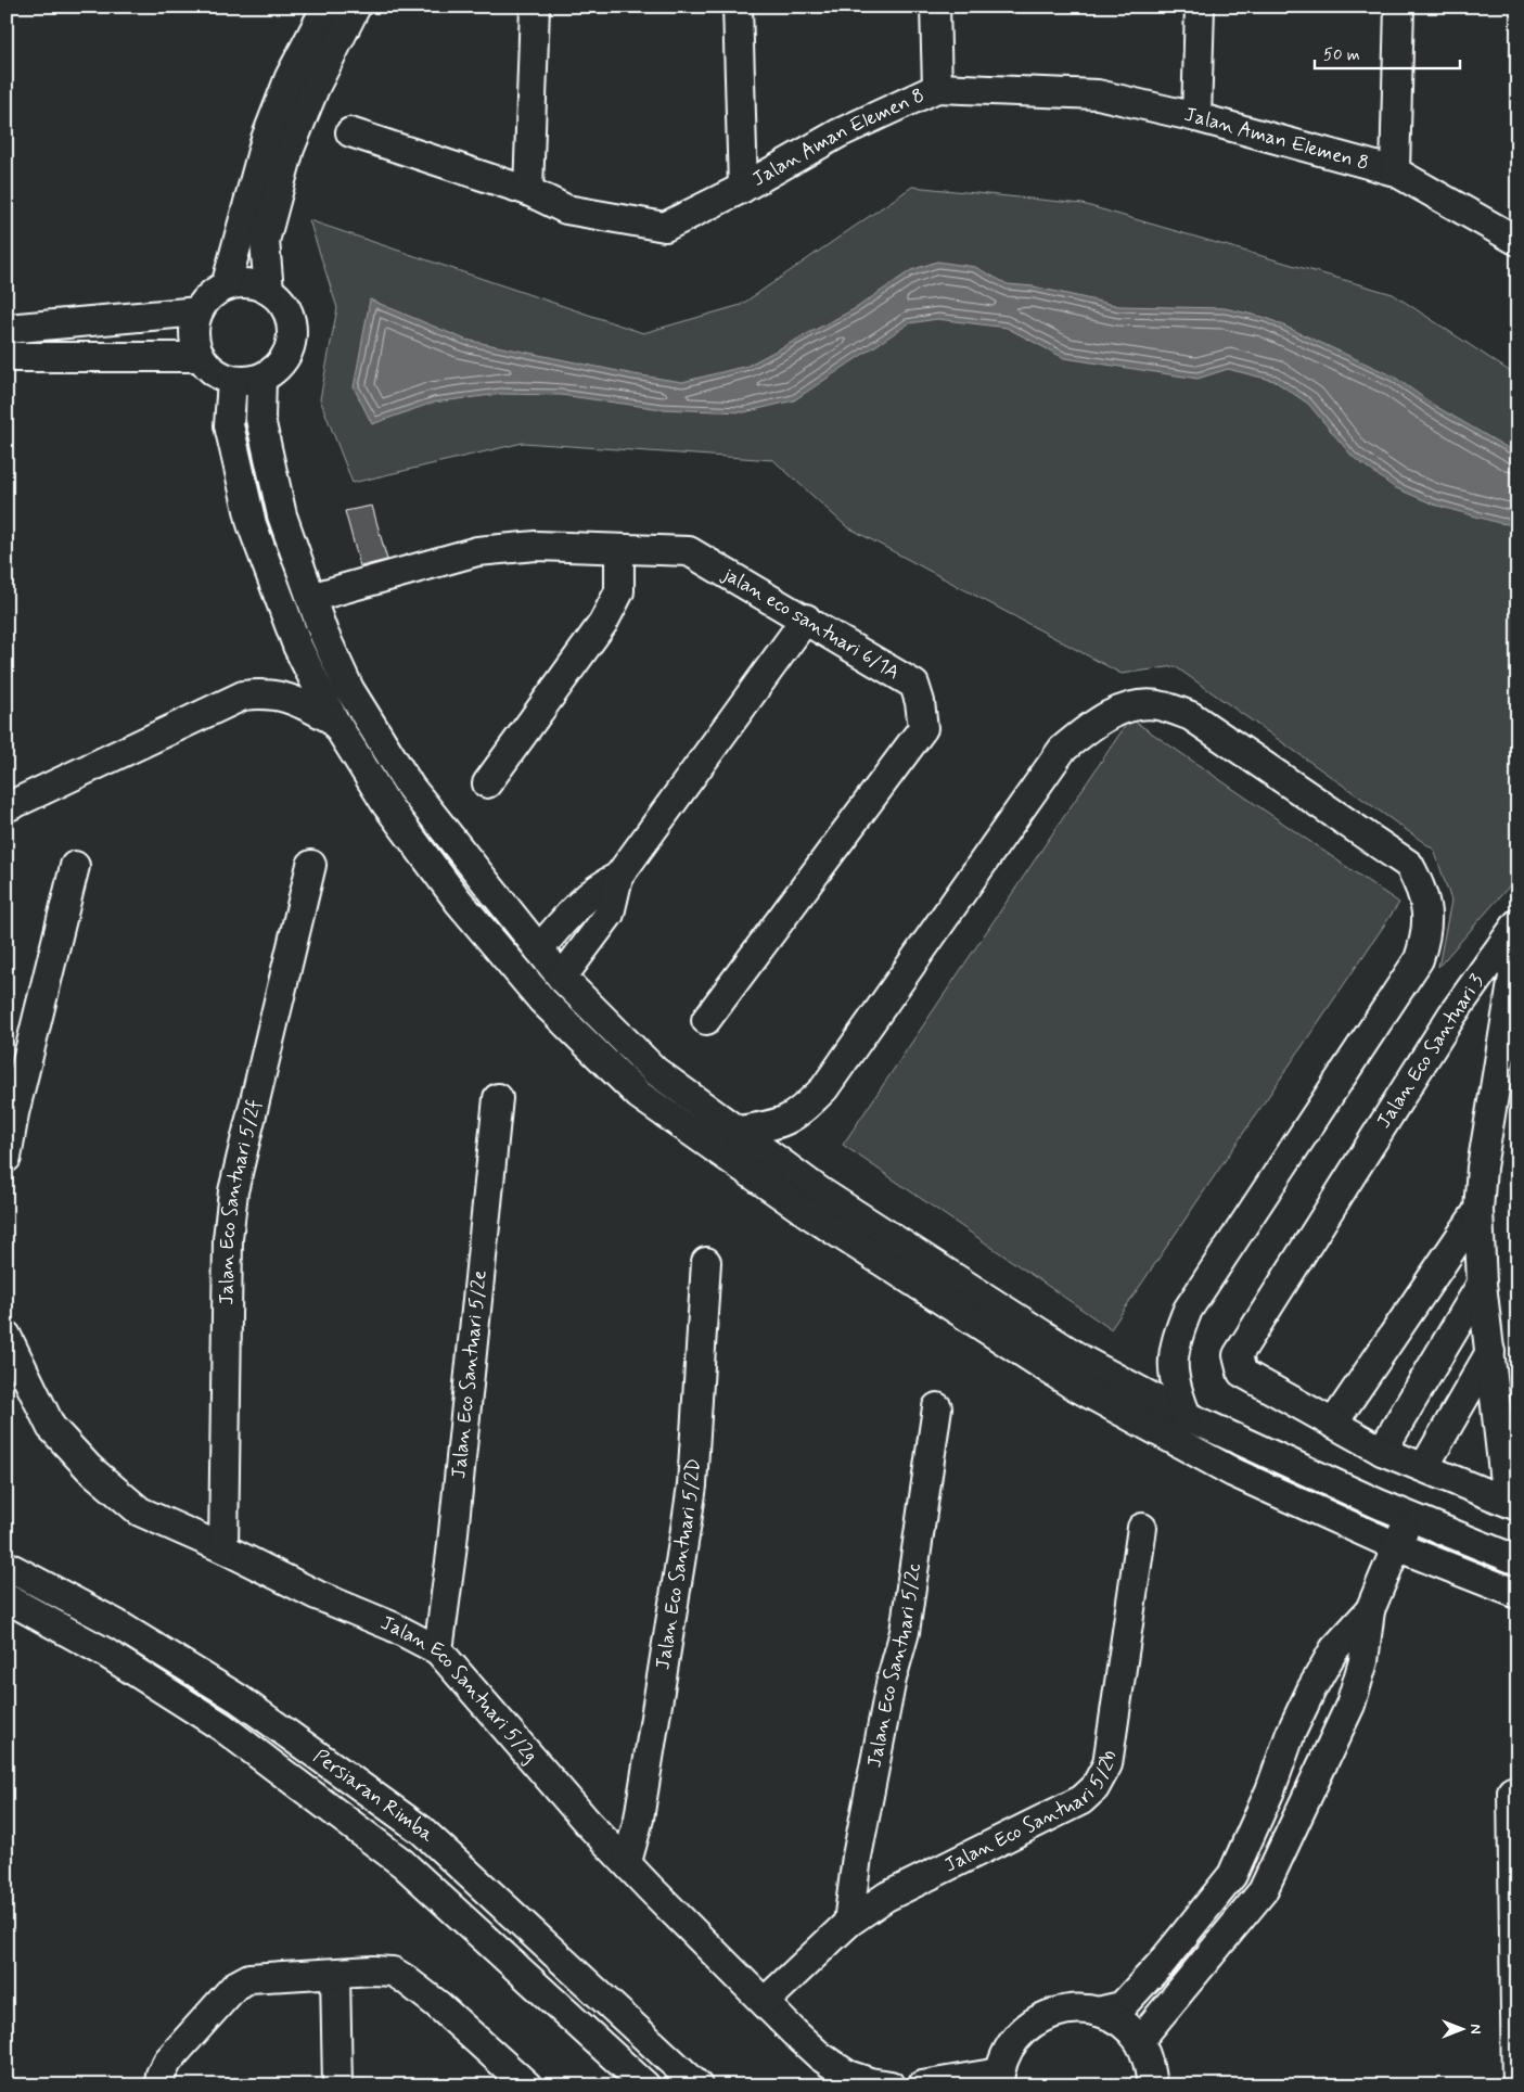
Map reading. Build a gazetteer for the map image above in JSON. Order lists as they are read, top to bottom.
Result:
{
  "streets": {
    "street": [
      "Jalan Aman Elemen 8",
      "jalan eco santuari 6/1A",
      "Jalan Eco Santuari 3",
      "Jalan Eco Santuari 5/2f",
      "Jalan Eco Santuari 5/2e",
      "Jalan Eco Santuari 5/2D",
      "Jalan Eco Santuari 5/2c",
      "Jalan Eco Santuari 5/2g",
      "Persiaran Rimba",
      "Jalan Eco Santuari 5/2b"
    ]
  },
  "crossings": [
    ["Jalan Eco Santuari 5/2f", "Jalan Eco Santuari 5/2g"],
    ["Jalan Eco Santuari 5/2e", "Jalan Eco Santuari 5/2g"],
    ["Jalan Eco Santuari 5/2D", "Jalan Eco Santuari 5/2g"],
    ["Jalan Eco Santuari 5/2c", "Jalan Eco Santuari 5/2b"],
    ["Jalan Eco Santuari 5/2g", "Jalan Eco Santuari 5/2b"]
  ],
  "scale_bar": "50 m",
  "north": "right"
}
